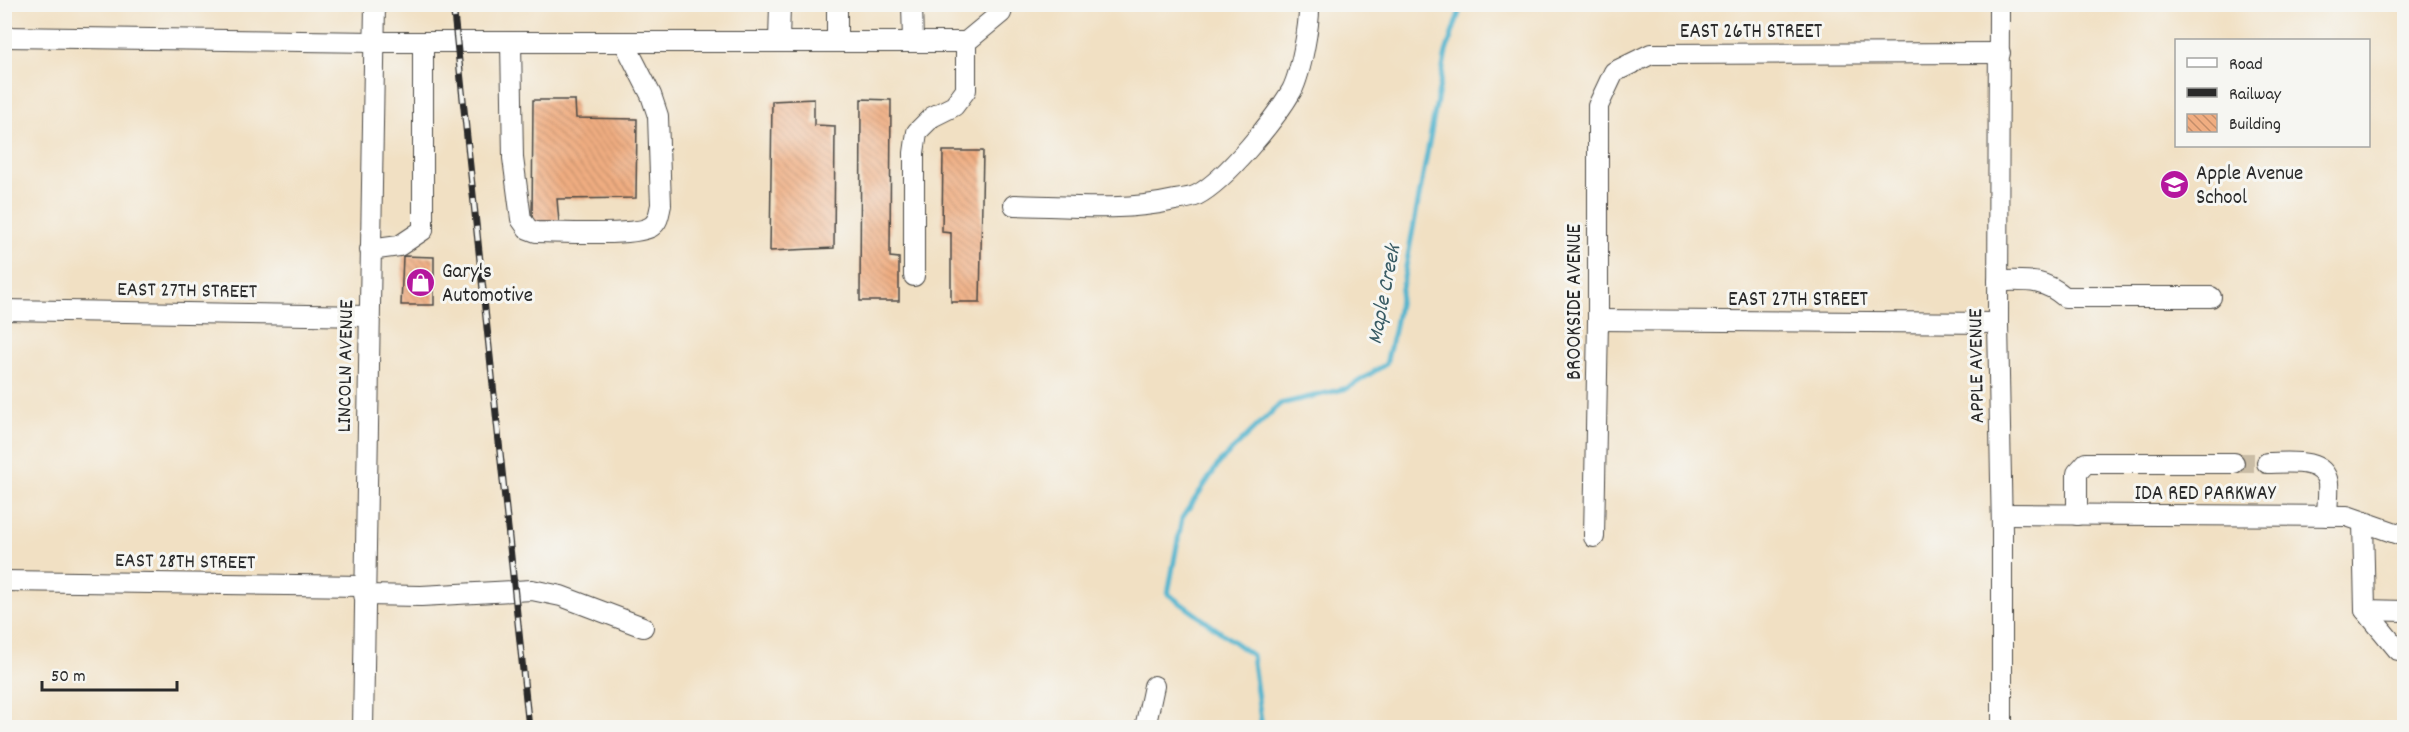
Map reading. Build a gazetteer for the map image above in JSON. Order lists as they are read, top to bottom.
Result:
{
  "streets": {
    "street": [
      "EAST 26TH STREET",
      "EAST 27TH STREET",
      "BROOKSIDE AVENUE",
      "LINCOLN AVENUE",
      "APPLE AVENUE",
      "IDA RED PARKWAY",
      "EAST 28TH STREET"
    ]
  },
  "crossings": [
    ["EAST 26TH STREET", "BROOKSIDE AVENUE"],
    ["EAST 26TH STREET", "APPLE AVENUE"],
    ["EAST 27TH STREET", "BROOKSIDE AVENUE"],
    ["EAST 27TH STREET", "LINCOLN AVENUE"],
    ["EAST 27TH STREET", "APPLE AVENUE"],
    ["LINCOLN AVENUE", "EAST 28TH STREET"],
    ["APPLE AVENUE", "IDA RED PARKWAY"]
  ],
  "water": ["Maple Creek"],
  "places": {
    "school or university": ["Apple Avenue School"],
    "shop": ["Gary's Automotive"]
  },
  "legend": ["Road", "Railway", "Building"],
  "scale_bar": "50 m"
}
